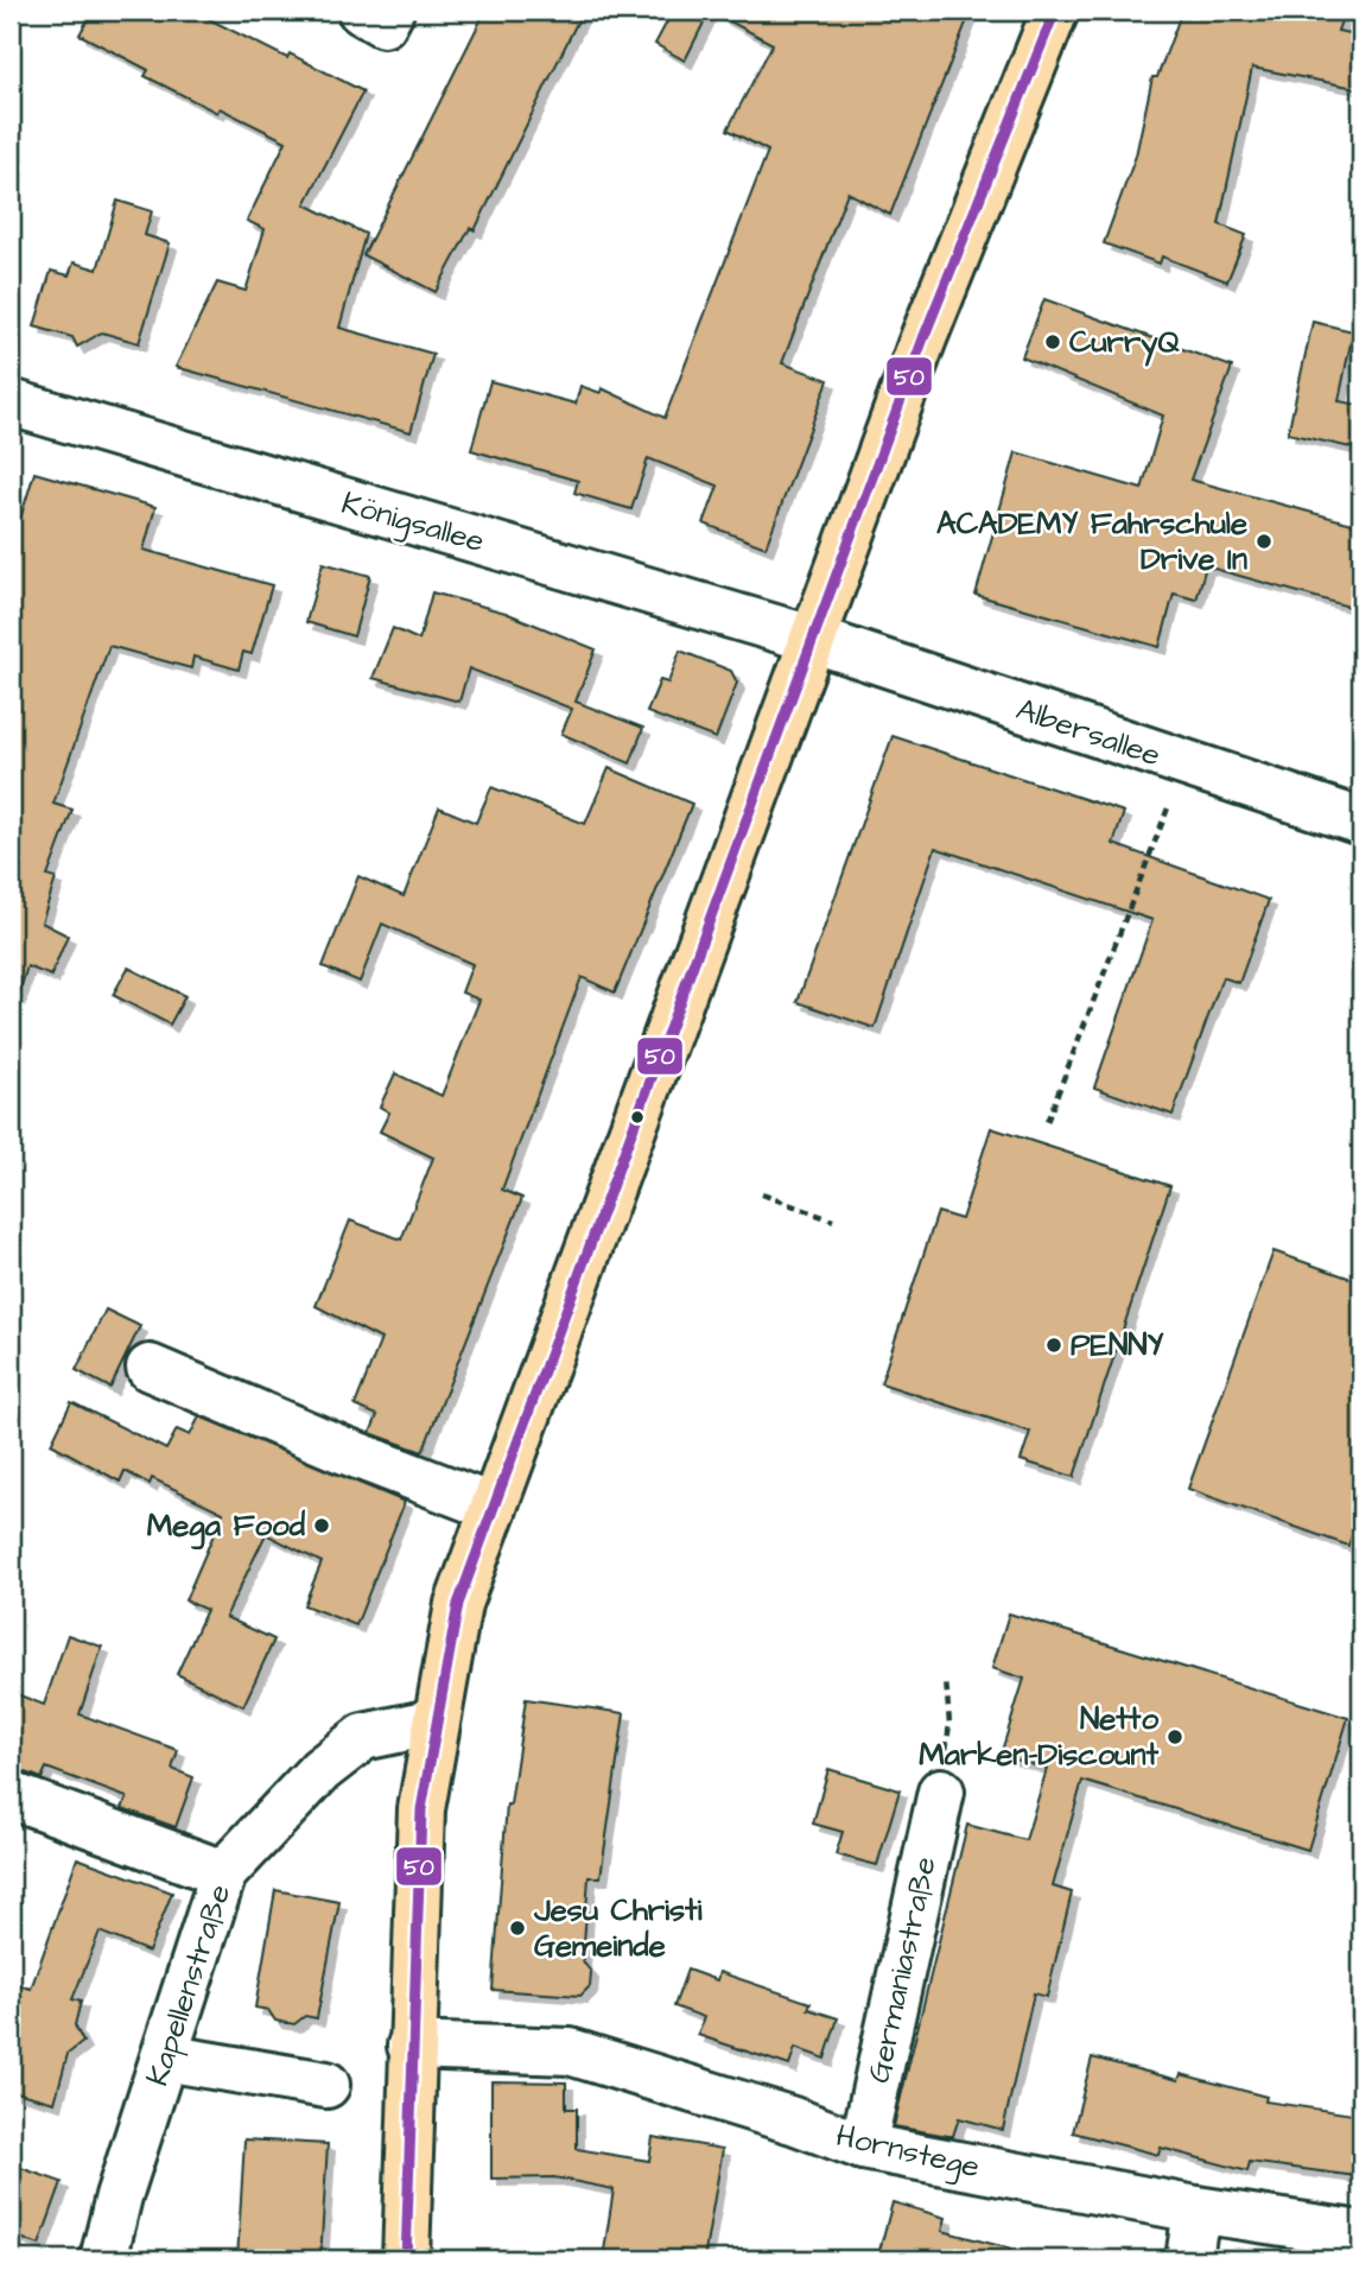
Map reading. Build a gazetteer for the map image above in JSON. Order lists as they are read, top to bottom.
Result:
{
  "streets": {
    "street": [
      "Königsallee",
      "Albersallee",
      "Germaniastraße",
      "Kapellenstraße",
      "Hornstege"
    ]
  },
  "crossings": [
    ["Königsallee", "Albersallee"],
    ["Germaniastraße", "Hornstege"]
  ],
  "places": [
    "CurryQ",
    "ACADEMY Fahrschule Drive In",
    "PENNY",
    "Mega Food",
    "Netto Marken-Discount",
    "Jesu Christi Gemeinde"
  ],
  "lines": ["transit line 50"]
}
